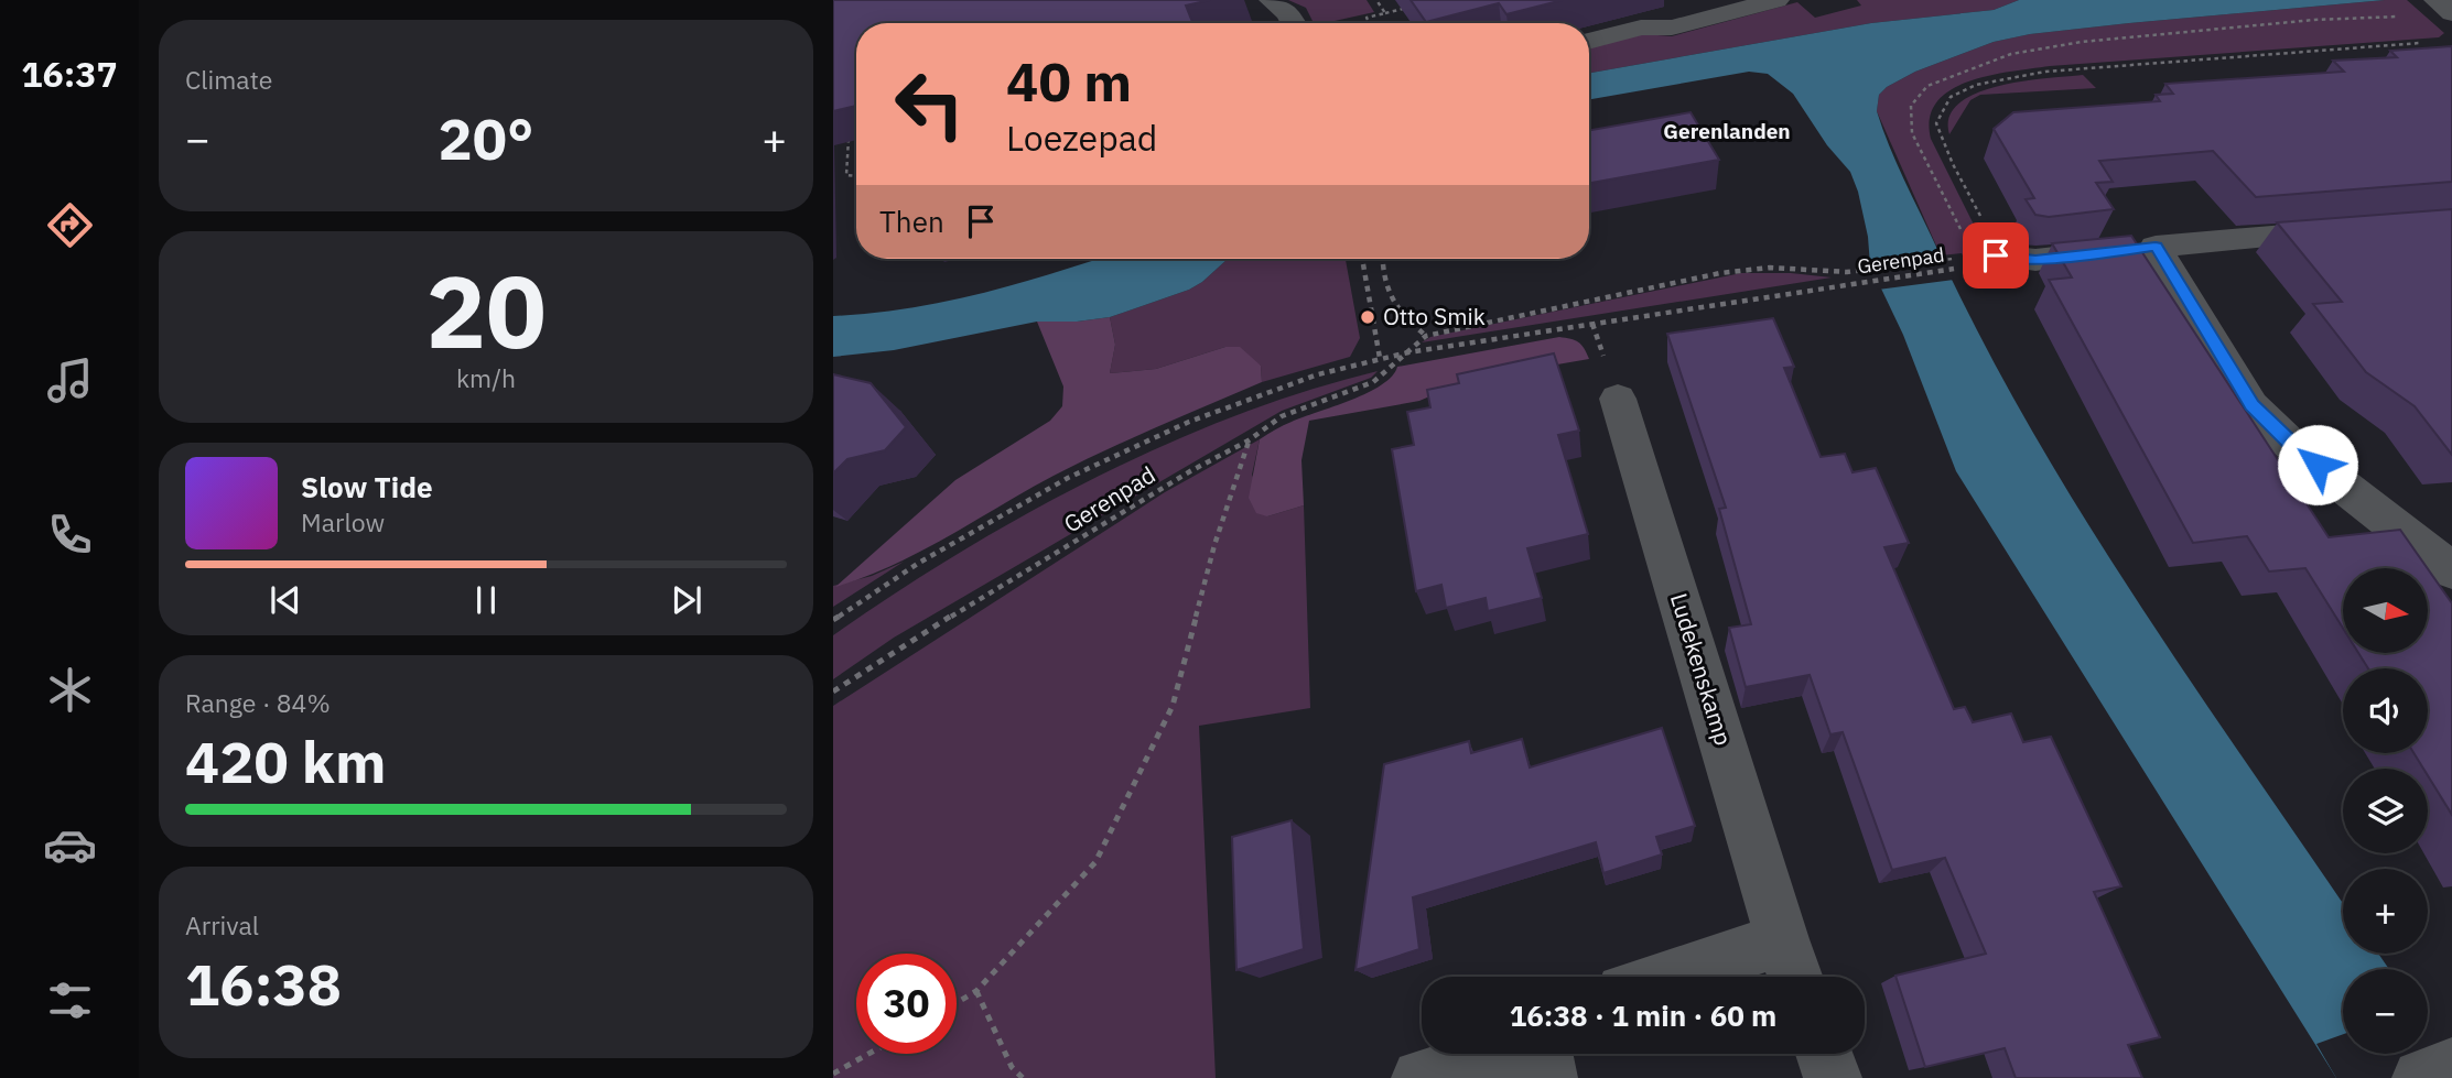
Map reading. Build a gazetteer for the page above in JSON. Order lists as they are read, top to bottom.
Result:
{
  "streets": {
    "street": ["Ludekenskamp"],
    "path": ["Gerenpad"]
  },
  "districts": ["Gerenlanden"],
  "places": ["Otto Smik"],
  "north": "right",
  "page": {
    "tabs": "16:37",
    "tile": [
      "Climate",
      ["20", "km/h"],
      ["Range · 84%", "420 km"],
      ["Arrival", "16:38"]
    ],
    "turn": ["40 m", "Loezepad"],
    "heat": ["−", "20°", "+"],
    "then": "Then",
    "song": ["Slow Tide", "Marlow"],
    "map_buttons": ["+", "−"],
    "limit": "30",
    "trip": "16:38 · 1 min · 60 m"
  }
}
